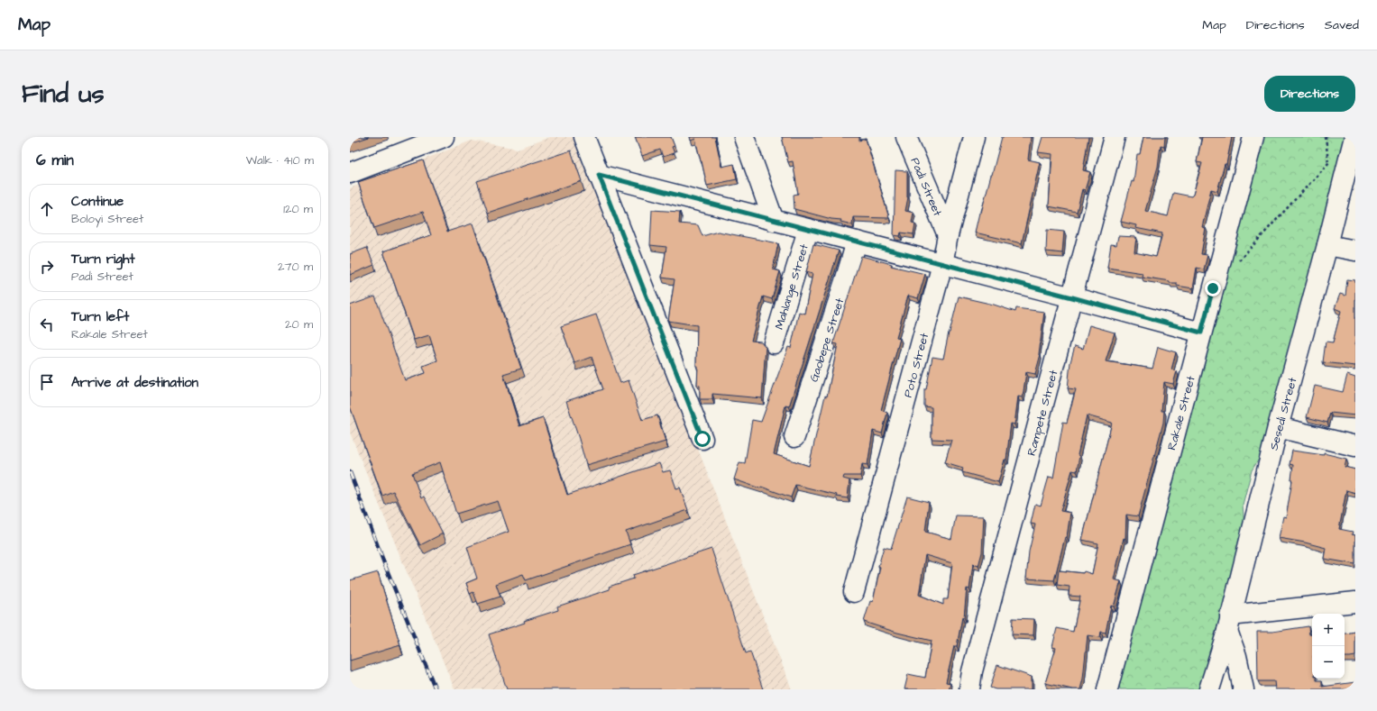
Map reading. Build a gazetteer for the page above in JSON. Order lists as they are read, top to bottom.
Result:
{
  "streets": {
    "street": [
      "Padi Street",
      "Mahlange Street",
      "Gaobepe Street",
      "Poto Street",
      "Rampete Street",
      "Rakale Street",
      "Sesedi Street"
    ]
  },
  "crossings": [
    ["Padi Street", "Poto Street"]
  ],
  "page": {
    "header": "Map",
    "nav": ["Map", "Directions", "Saved"],
    "buttons": "Directions",
    "title": "Find us",
    "heading": ["6 min", "Walk · 410 m"],
    "list": [
      ["Continue", "Boloyi Street", "120 m"],
      ["Turn right", "Padi Street", "270 m"],
      ["Turn left", "Rakale Street", "20 m"],
      "Arrive at destination"
    ],
    "map_buttons": ["+", "−"]
  }
}
